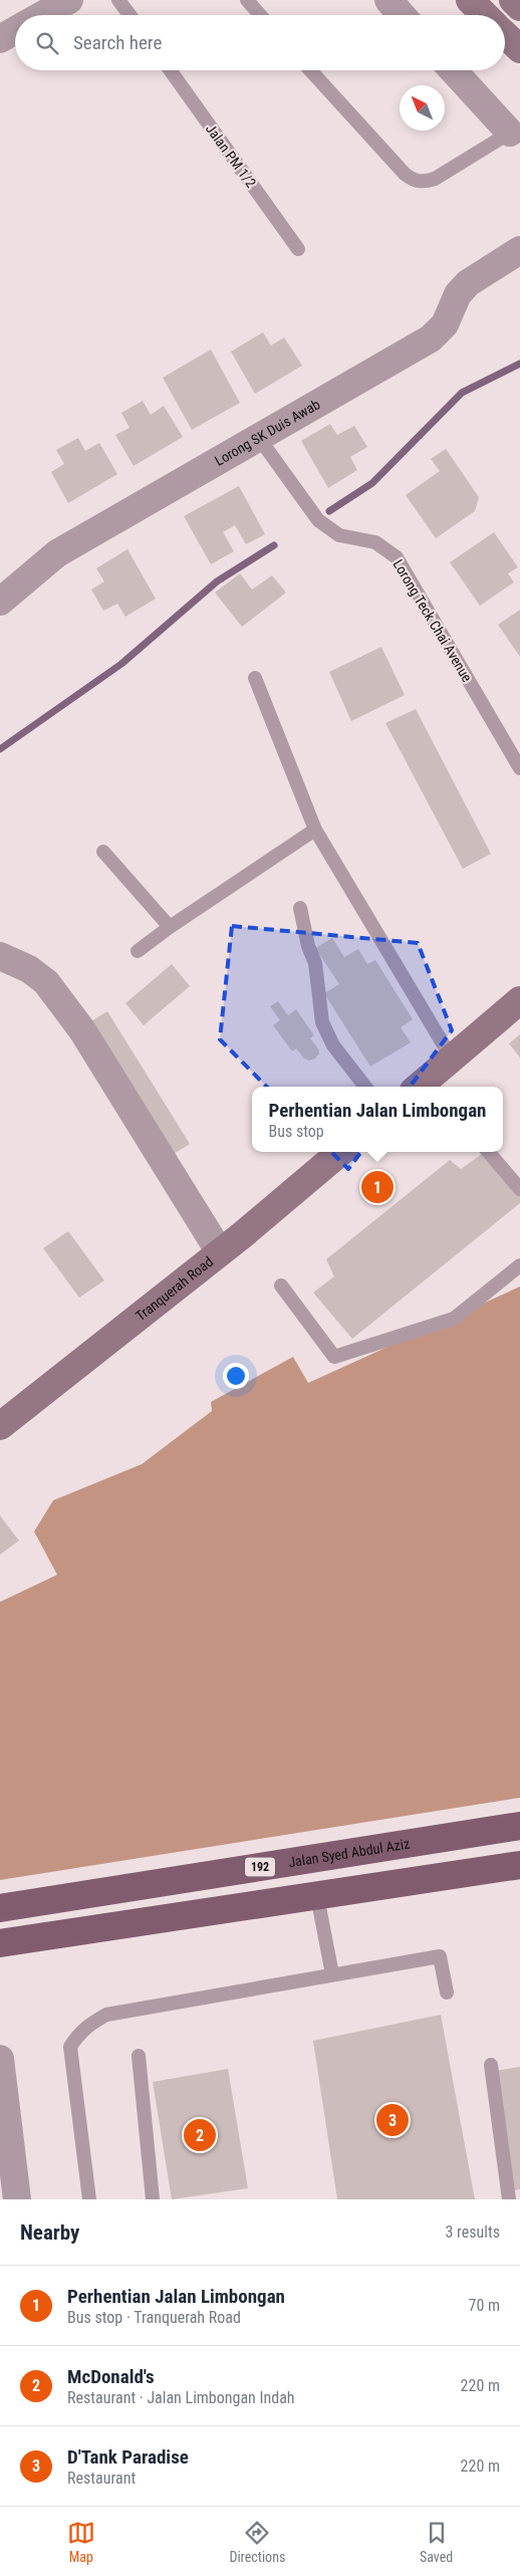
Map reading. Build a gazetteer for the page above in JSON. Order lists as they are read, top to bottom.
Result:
{
  "streets": {
    "main road": ["Tranquerah Road", "Jalan Syed Abdul Aziz", "192"],
    "street": ["Lorong SK Duis Awab"],
    "lane": ["Jalan PM 1/2", "Lorong Teck Chai Avenue"]
  },
  "crossings": [
    ["Lorong SK Duis Awab", "Lorong Teck Chai Avenue"]
  ],
  "north": "top left",
  "page": {
    "search": "Search here",
    "popup": ["Perhentian Jalan Limbongan", "Bus stop"],
    "pins": ["1", "3", "2"],
    "heading": ["Nearby", "3 results"],
    "list": [
      {
        "mark": "1",
        "name": "Perhentian Jalan Limbongan",
        "note": "Bus stop · Tranquerah Road",
        "value": "70 m"
      },
      {
        "mark": "2",
        "name": "McDonald's",
        "note": "Restaurant · Jalan Limbongan Indah",
        "value": "220 m"
      },
      {
        "mark": "3",
        "name": "D'Tank Paradise",
        "note": "Restaurant",
        "value": "220 m"
      }
    ],
    "nav": ["Map", "Directions", "Saved"]
  }
}
